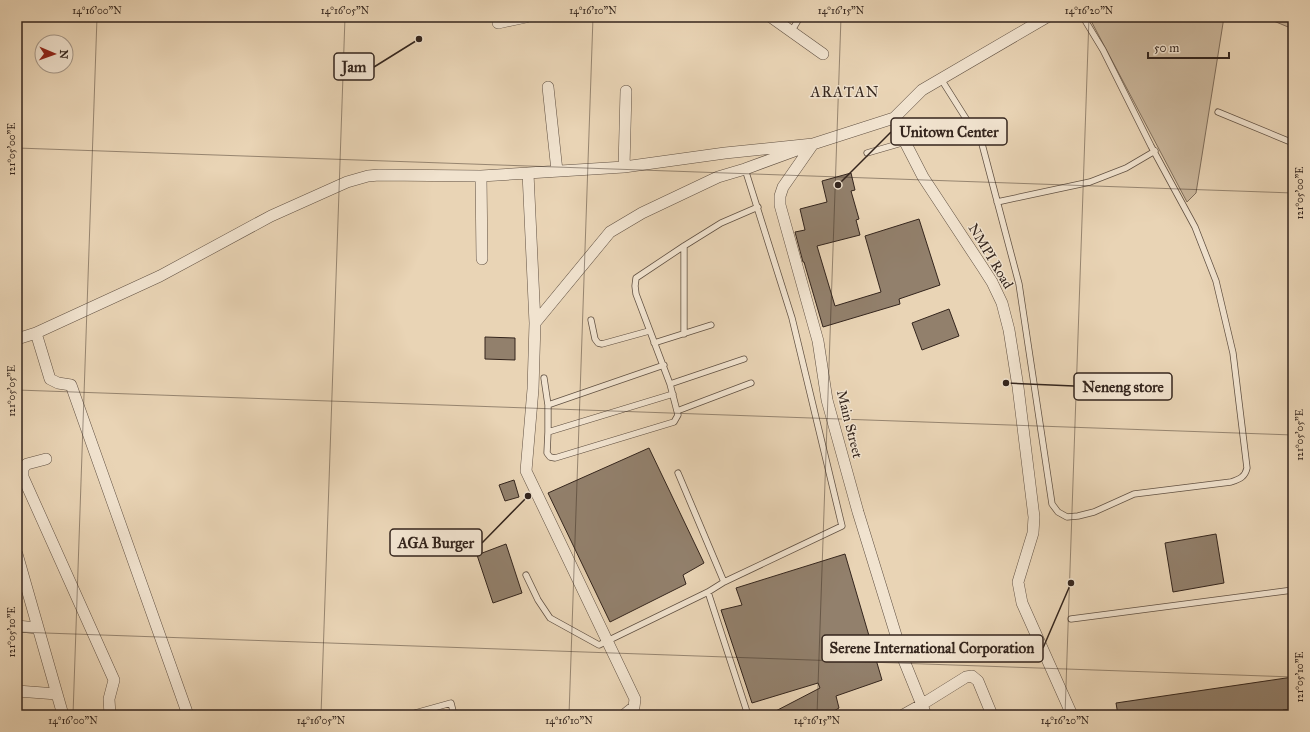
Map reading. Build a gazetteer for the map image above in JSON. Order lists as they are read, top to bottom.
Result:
{
  "streets": {
    "street": ["NMPI Road", "Main Street"]
  },
  "districts": ["ARATAN"],
  "places": [
    "Jam",
    "Unitown Center",
    "Neneng store",
    "AGA Burger",
    "Serene International Corporation"
  ],
  "scale_bar": "50 m",
  "north": "right",
  "coordinates": [
    "14°16'00\"N",
    "14°16'05\"N",
    "14°16'10\"N",
    "14°16'15\"N",
    "14°16'20\"N",
    "121°05'00\"E",
    "121°05'05\"E",
    "121°05'10\"E"
  ]
}
